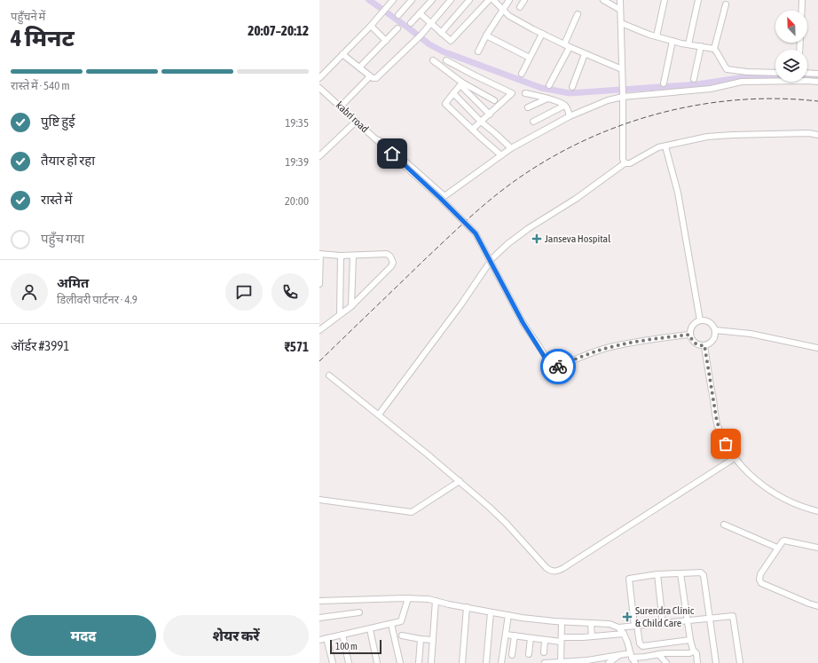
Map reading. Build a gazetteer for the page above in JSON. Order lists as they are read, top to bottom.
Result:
{
  "streets": {
    "street": ["kabri road"]
  },
  "places": {
    "health": ["Janseva Hospital", "Surendra Clinic & Child Care"]
  },
  "scale_bar": "100 m",
  "north": "top left",
  "page": {
    "heading": ["4 मिनट", "पहुँचने में", "20:07–20:12"],
    "panel": [
      "अमित",
      "डिलीवरी पार्टनर · 4.9",
      "ऑर्डर #3991",
      "₹571"
    ],
    "bar": "रास्ते में · 540 m",
    "list": [
      ["पुष्टि हुई", "19:35"],
      ["तैयार हो रहा", "19:39"],
      ["रास्ते में", "20:00"],
      "पहुँच गया"
    ],
    "buttons": ["मदद", "शेयर करें"],
    "scale": "100 m"
  }
}
